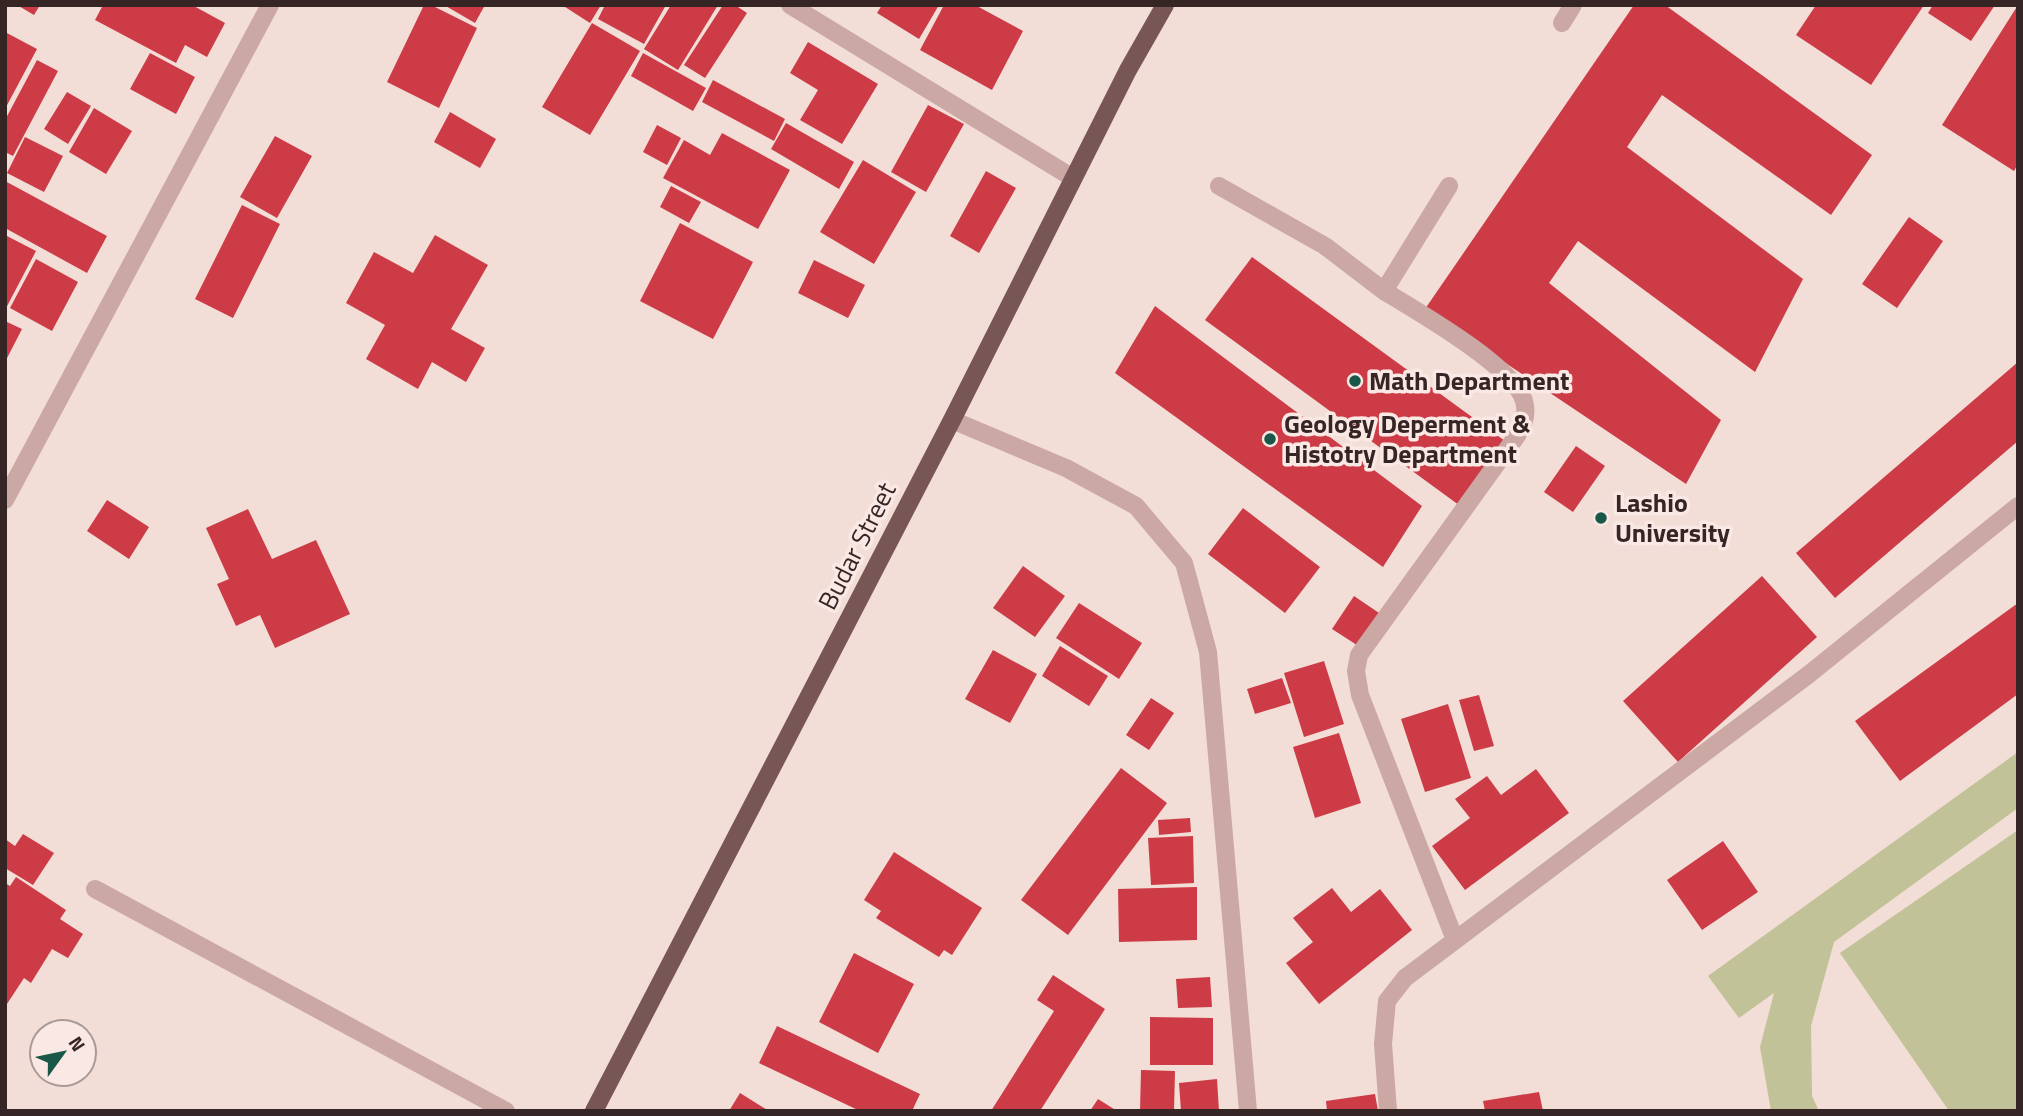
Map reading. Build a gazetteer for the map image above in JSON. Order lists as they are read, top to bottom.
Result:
{
  "streets": {
    "main road": ["Budar Street"]
  },
  "places": ["Math Department", "Geology Deperment & Histotry Department", "Lashio University"],
  "north": "top right"
}
